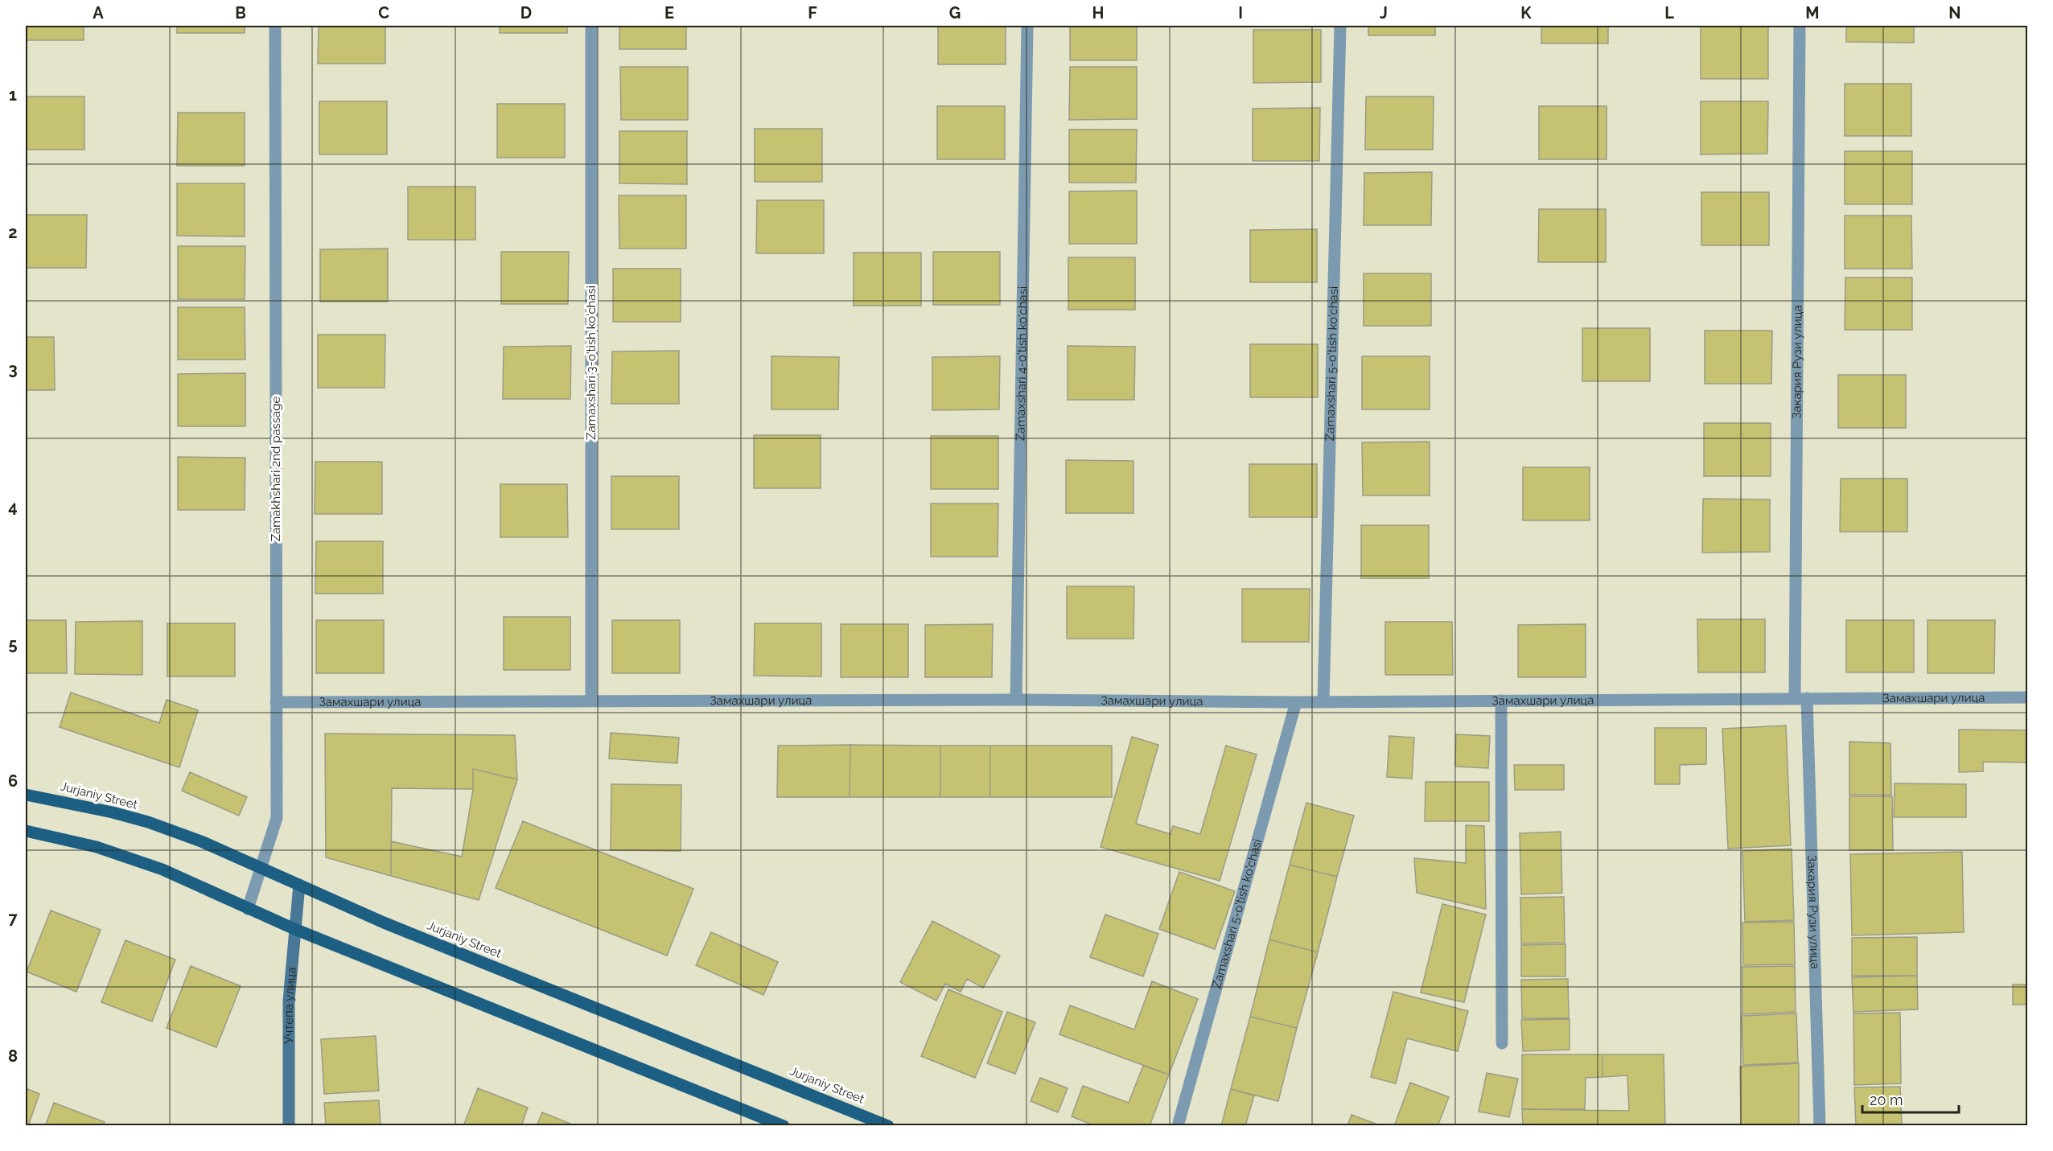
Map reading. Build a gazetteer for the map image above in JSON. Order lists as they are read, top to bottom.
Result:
{
  "streets": {
    "main road": ["Jurjaniy Street"],
    "street": [
      "Закария Рузи улица",
      "Zamaxshari 3-o'tish ko'chasi",
      "Zamaxshari 4-o'tish ko'chasi",
      "Zamaxshari 5-o'tish ko'chasi",
      "Zamakhshari 2nd passage",
      "Замахшари улица",
      "Учтепа улица"
    ]
  },
  "crossings": [
    ["Закария Рузи улица", "Замахшари улица"],
    ["Zamaxshari 3-o'tish ko'chasi", "Замахшари улица"],
    ["Zamaxshari 4-o'tish ko'chasi", "Замахшари улица"],
    ["Zamaxshari 5-o'tish ko'chasi", "Замахшари улица"],
    ["Zamakhshari 2nd passage", "Замахшари улица"],
    ["Zamakhshari 2nd passage", "Jurjaniy Street"],
    ["Jurjaniy Street", "Учтепа улица"]
  ],
  "scale_bar": "20 m",
  "grid": {
    "columns": [
      "A",
      "B",
      "C",
      "D",
      "E",
      "F",
      "G",
      "H",
      "I",
      "J",
      "K",
      "L",
      "M",
      "N"
    ],
    "rows": [
      "1",
      "2",
      "3",
      "4",
      "5",
      "6",
      "7",
      "8"
    ]
  }
}
